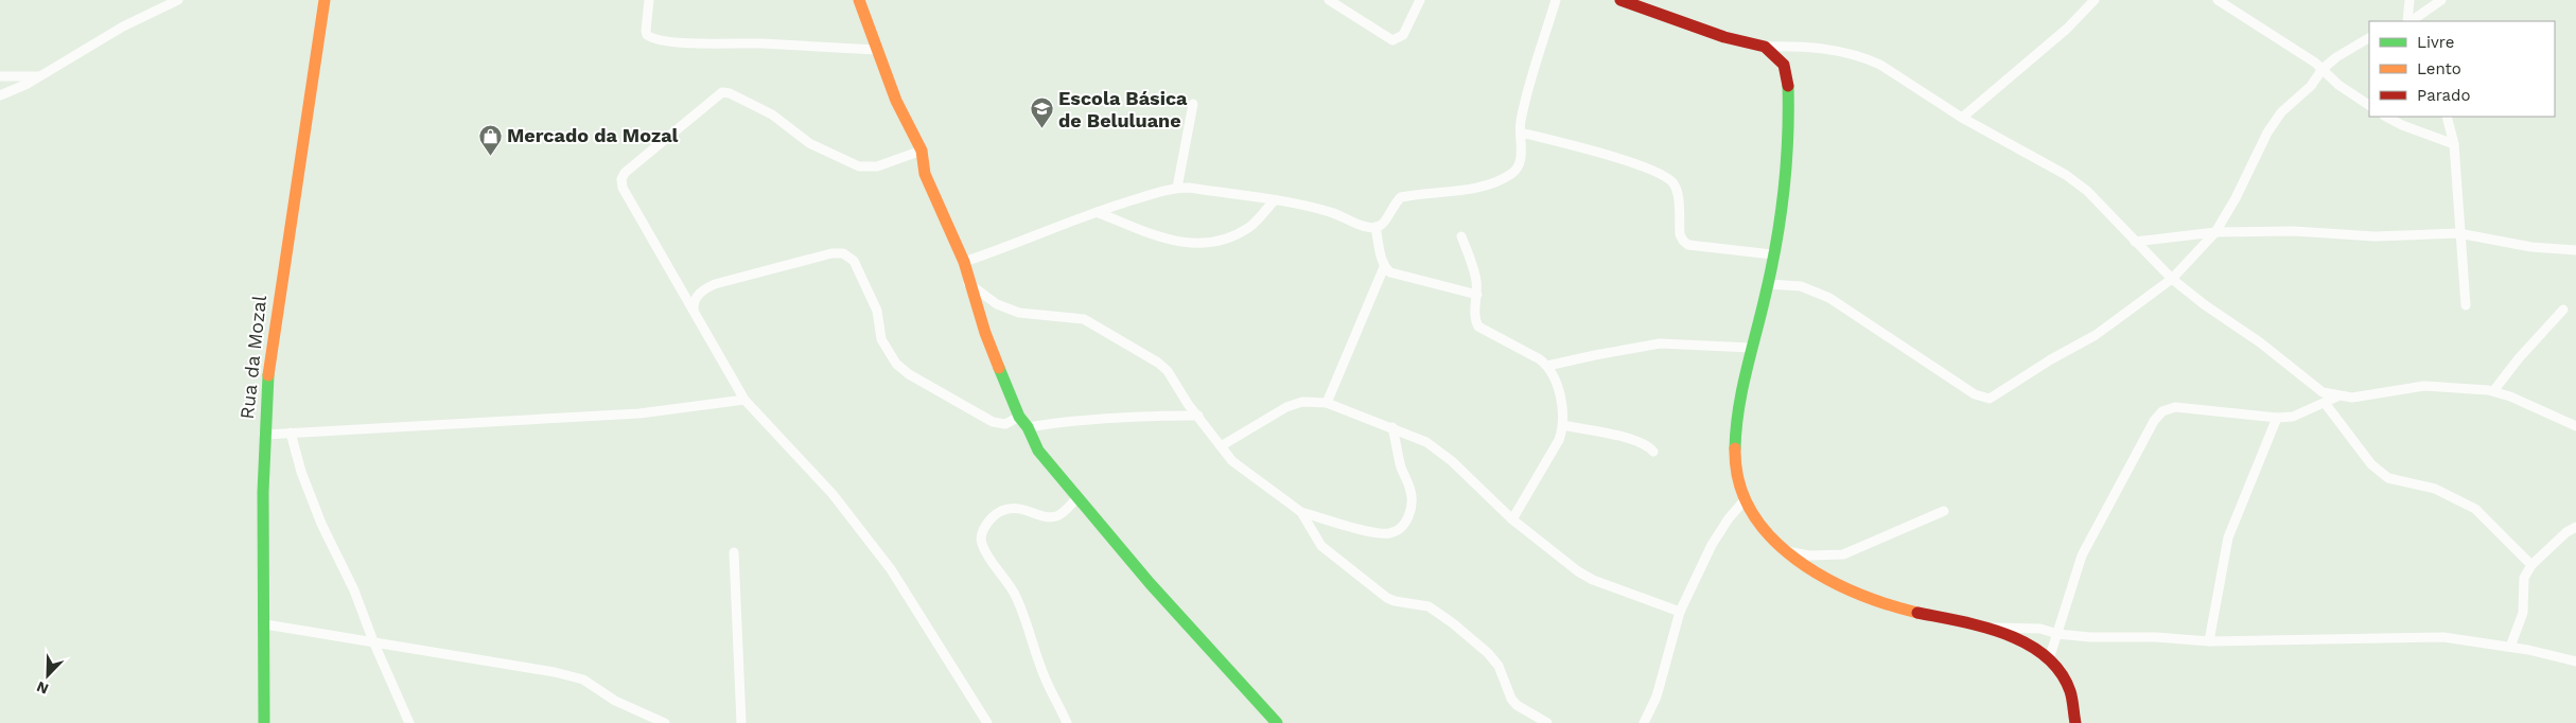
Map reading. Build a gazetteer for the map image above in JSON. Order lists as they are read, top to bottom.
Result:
{
  "streets": {
    "street": ["Rua da Mozal"]
  },
  "places": {
    "school or university": ["Escola Básica de Beluluane"],
    "shop": ["Mercado da Mozal"]
  },
  "legend": ["Livre", "Lento", "Parado"],
  "north": "bottom left"
}
